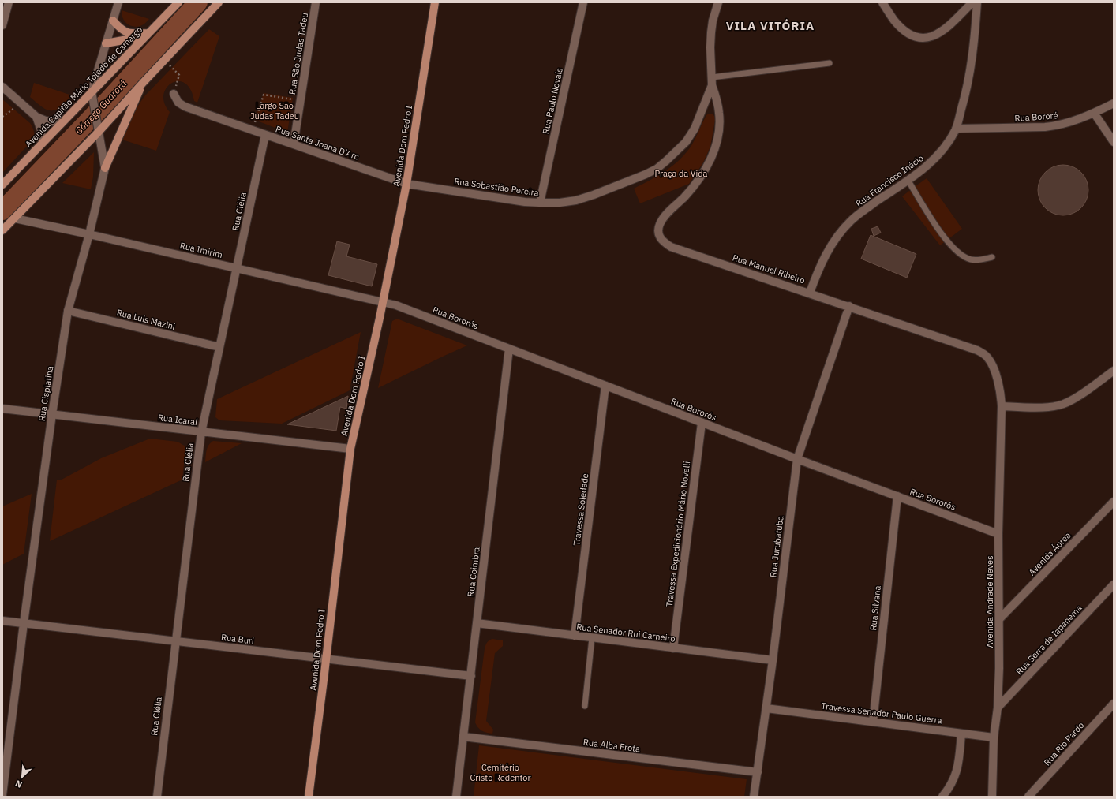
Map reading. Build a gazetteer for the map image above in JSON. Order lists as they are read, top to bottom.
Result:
{
  "streets": {
    "main road": ["Avenida Capitão Mário Toledo de Camargo", "Avenida Dom Pedro I"],
    "street": [
      "Rua São Judas Tadeu",
      "Rua Paulo Novais",
      "Rua Bororé",
      "Rua Santa Joana D'Arc",
      "Rua Francisco Inácio",
      "Rua Sebastião Pereira",
      "Rua Clélia",
      "Rua Imirim",
      "Rua Manuel Ribeiro",
      "Rua Bororós",
      "Rua Luis Mazini",
      "Rua Cisplatina",
      "Rua Icaraí",
      "Travessa Soledade",
      "Travessa Expedicionário Mário Novelli",
      "Rua Jurubatuba",
      "Avenida Áurea",
      "Rua Coimbra",
      "Avenida Andrade Neves",
      "Rua Silvana",
      "Rua Senador Rui Carneiro",
      "Rua Buri",
      "Rua Serra de Iapanema",
      "Travessa Senador Paulo Guerra",
      "Rua Rio Pardo",
      "Rua Alba Frota"
    ]
  },
  "crossings": [
    ["Rua São Judas Tadeu", "Rua Santa Joana D'Arc"],
    ["Avenida Capitão Mário Toledo de Camargo", "Rua Cisplatina"],
    ["Rua Paulo Novais", "Rua Sebastião Pereira"],
    ["Rua Bororé", "Rua Francisco Inácio"],
    ["Rua Santa Joana D'Arc", "Avenida Dom Pedro I"],
    ["Rua Santa Joana D'Arc", "Rua Sebastião Pereira"],
    ["Rua Santa Joana D'Arc", "Rua Clélia"],
    ["Avenida Dom Pedro I", "Rua Sebastião Pereira"],
    ["Avenida Dom Pedro I", "Rua Imirim"],
    ["Avenida Dom Pedro I", "Rua Bororós"],
    ["Avenida Dom Pedro I", "Rua Icaraí"],
    ["Avenida Dom Pedro I", "Rua Buri"],
    ["Rua Francisco Inácio", "Rua Manuel Ribeiro"],
    ["Rua Sebastião Pereira", "Rua Manuel Ribeiro"],
    ["Rua Clélia", "Rua Imirim"],
    ["Rua Clélia", "Rua Luis Mazini"],
    ["Rua Clélia", "Rua Icaraí"],
    ["Rua Clélia", "Rua Buri"],
    ["Rua Imirim", "Rua Bororós"],
    ["Rua Imirim", "Rua Cisplatina"],
    ["Rua Manuel Ribeiro", "Rua Jurubatuba"],
    ["Rua Manuel Ribeiro", "Avenida Andrade Neves"],
    ["Rua Bororós", "Travessa Soledade"],
    ["Rua Bororós", "Travessa Expedicionário Mário Novelli"],
    ["Rua Bororós", "Rua Jurubatuba"],
    ["Rua Bororós", "Rua Coimbra"],
    ["Rua Bororós", "Avenida Andrade Neves"],
    ["Rua Bororós", "Rua Silvana"],
    ["Rua Luis Mazini", "Rua Cisplatina"],
    ["Rua Cisplatina", "Rua Icaraí"],
    ["Rua Cisplatina", "Rua Buri"],
    ["Travessa Soledade", "Rua Senador Rui Carneiro"],
    ["Travessa Expedicionário Mário Novelli", "Rua Senador Rui Carneiro"],
    ["Rua Jurubatuba", "Rua Senador Rui Carneiro"],
    ["Rua Jurubatuba", "Travessa Senador Paulo Guerra"],
    ["Rua Jurubatuba", "Rua Alba Frota"],
    ["Avenida Áurea", "Avenida Andrade Neves"],
    ["Rua Coimbra", "Rua Senador Rui Carneiro"],
    ["Rua Coimbra", "Rua Buri"],
    ["Rua Coimbra", "Rua Alba Frota"],
    ["Avenida Andrade Neves", "Rua Serra de Iapanema"],
    ["Avenida Andrade Neves", "Travessa Senador Paulo Guerra"],
    ["Rua Silvana", "Travessa Senador Paulo Guerra"]
  ],
  "districts": ["VILA VITÓRIA"],
  "water": ["Córrego Guarará"],
  "parks": ["Largo São Judas Tadeu", "Praça da Vida", "Cemitério Cristo Redentor"],
  "north": "bottom left"
}
